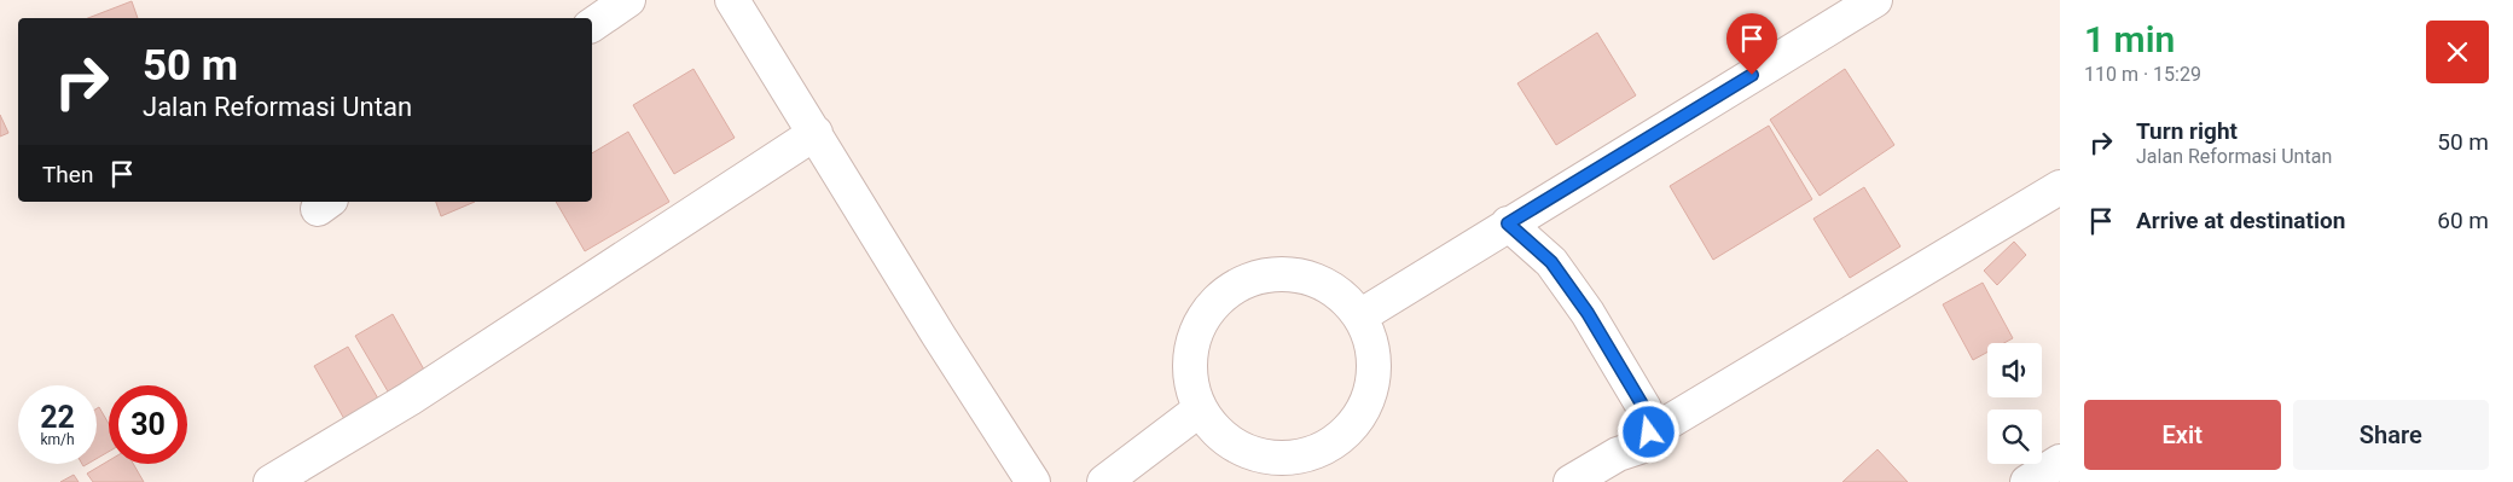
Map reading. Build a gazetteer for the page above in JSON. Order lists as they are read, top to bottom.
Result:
{
  "page": {
    "heading": ["1 min", "110 m · 15:29"],
    "turn": ["50 m", "Jalan Reformasi Untan"],
    "list": [
      {
        "name": "Turn right",
        "note": "Jalan Reformasi Untan",
        "value": "50 m"
      },
      {
        "name": "Arrive at destination",
        "value": "60 m"
      }
    ],
    "then": "Then",
    "speed": "22 km/h",
    "limit": "30",
    "buttons": ["Exit", "Share"]
  }
}
